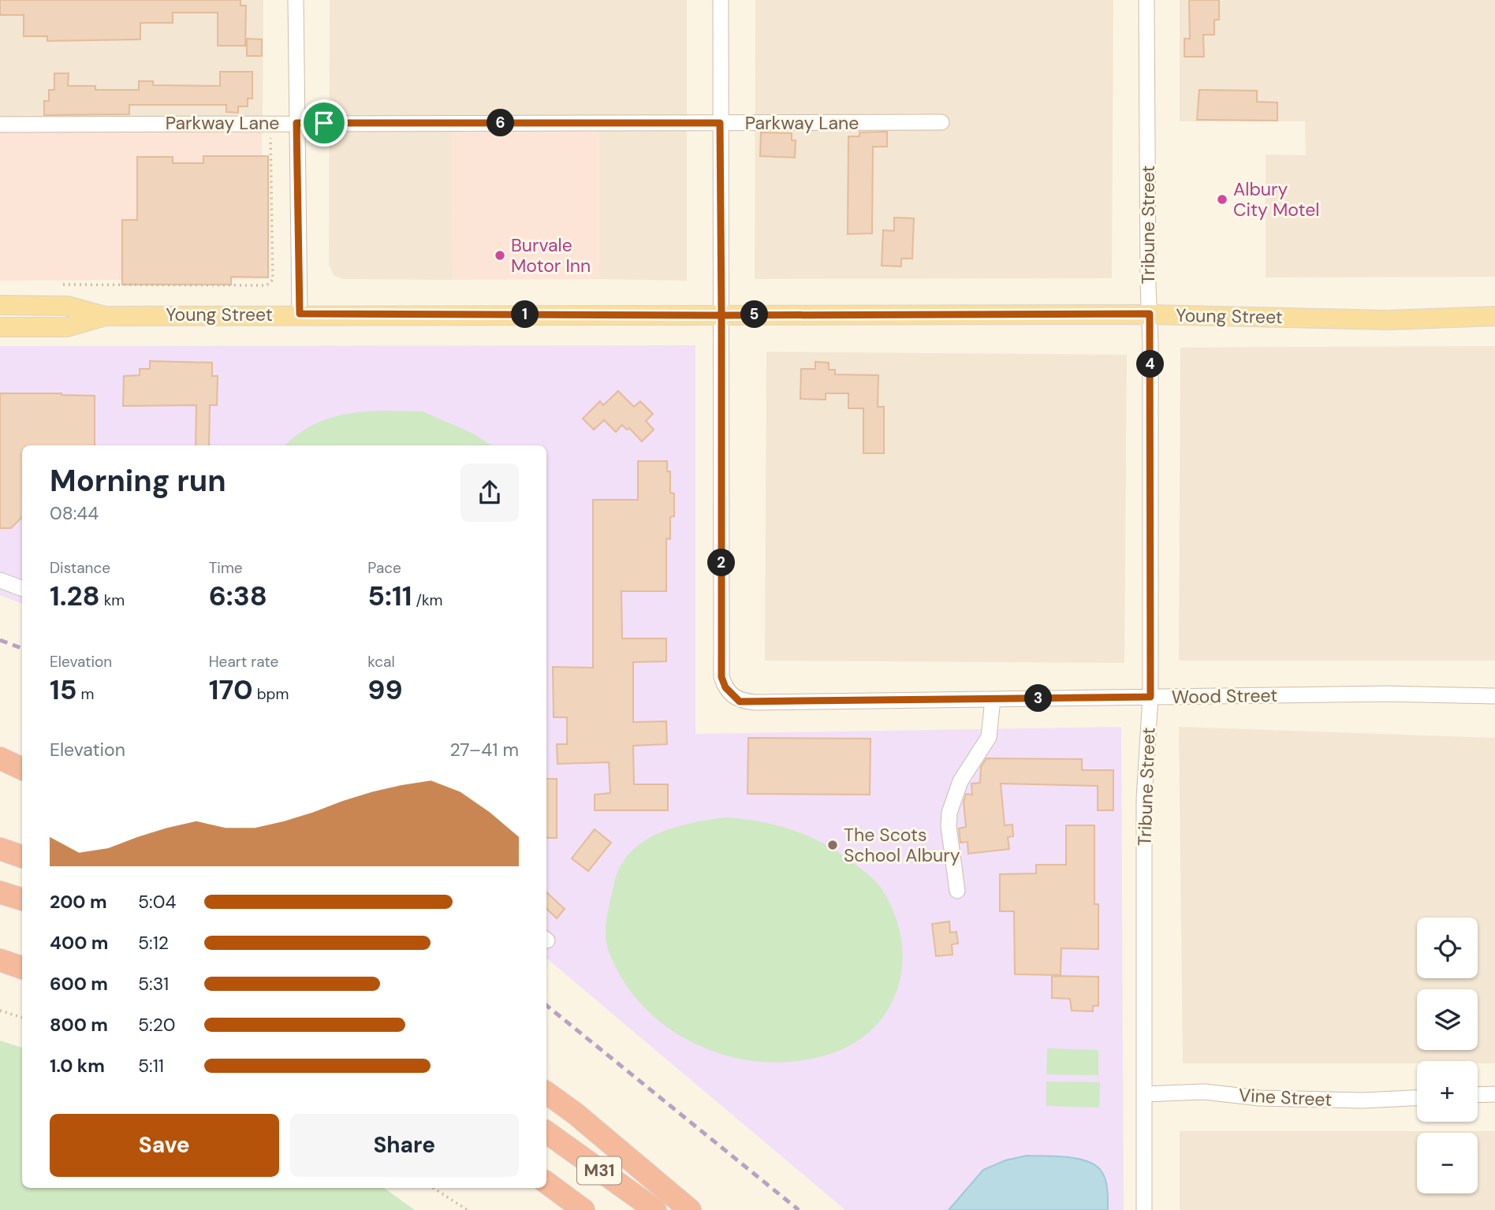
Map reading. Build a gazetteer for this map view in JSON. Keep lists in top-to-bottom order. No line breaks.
{"streets":{"highway":["M31"],"main road":["Young Street"],"street":["Parkway Lane","Tribune Street","Wood Street","Vine Street"]},"crossings":[["Tribune Street","Young Street"],["Tribune Street","Wood Street"],["Tribune Street","Vine Street"],["Young Street","Wood Street"]],"places":["Albury City Motel","Burvale Motor Inn","The Scots School Albury"],"page":{"pins":["6","1","5","4","2","3"],"heading":["Morning run","08:44"],"stats":[["Distance","1.28 km"],["Time","6:38"],["Pace","5:11 /km"],["Elevation","15 m"],["Heart rate","170 bpm"],["kcal","99"]],"chart":["Elevation","27–41 m"],"list":[{"name":"200 m","note":"5:04"},{"name":"400 m","note":"5:12"},{"name":"600 m","note":"5:31"},{"name":"800 m","note":"5:20"},{"name":"1.0 km","note":"5:11"}],"map_buttons":["+","−"],"buttons":["Save","Share"]}}
